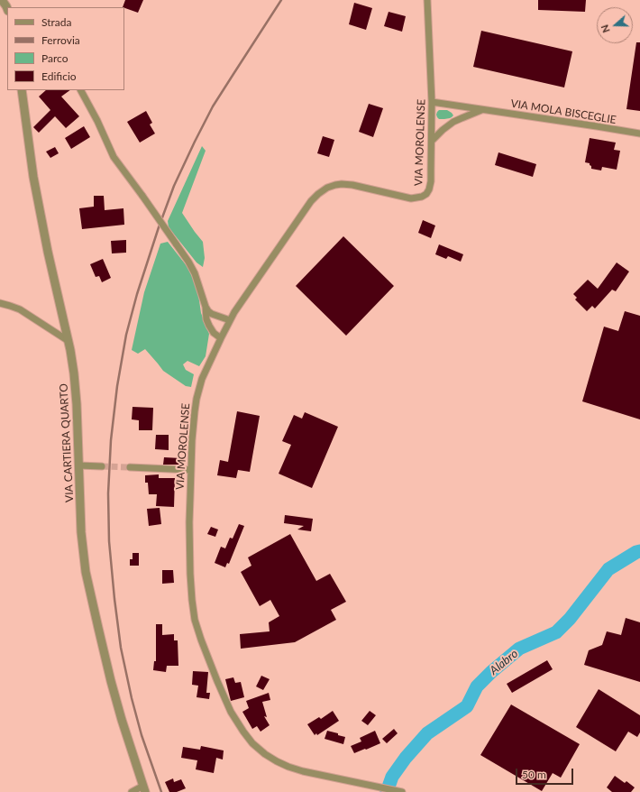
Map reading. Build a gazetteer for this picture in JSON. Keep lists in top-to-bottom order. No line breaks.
{"streets":{"street":["VIA MOLA BISCEGLIE","VIA MOROLENSE","VIA CARTIERA QUARTO"]},"crossings":[["VIA MOLA BISCEGLIE","VIA MOROLENSE"]],"water":["Alabro"],"legend":["Strada","Ferrovia","Parco","Edificio"],"scale_bar":"50 m","north":"left"}
